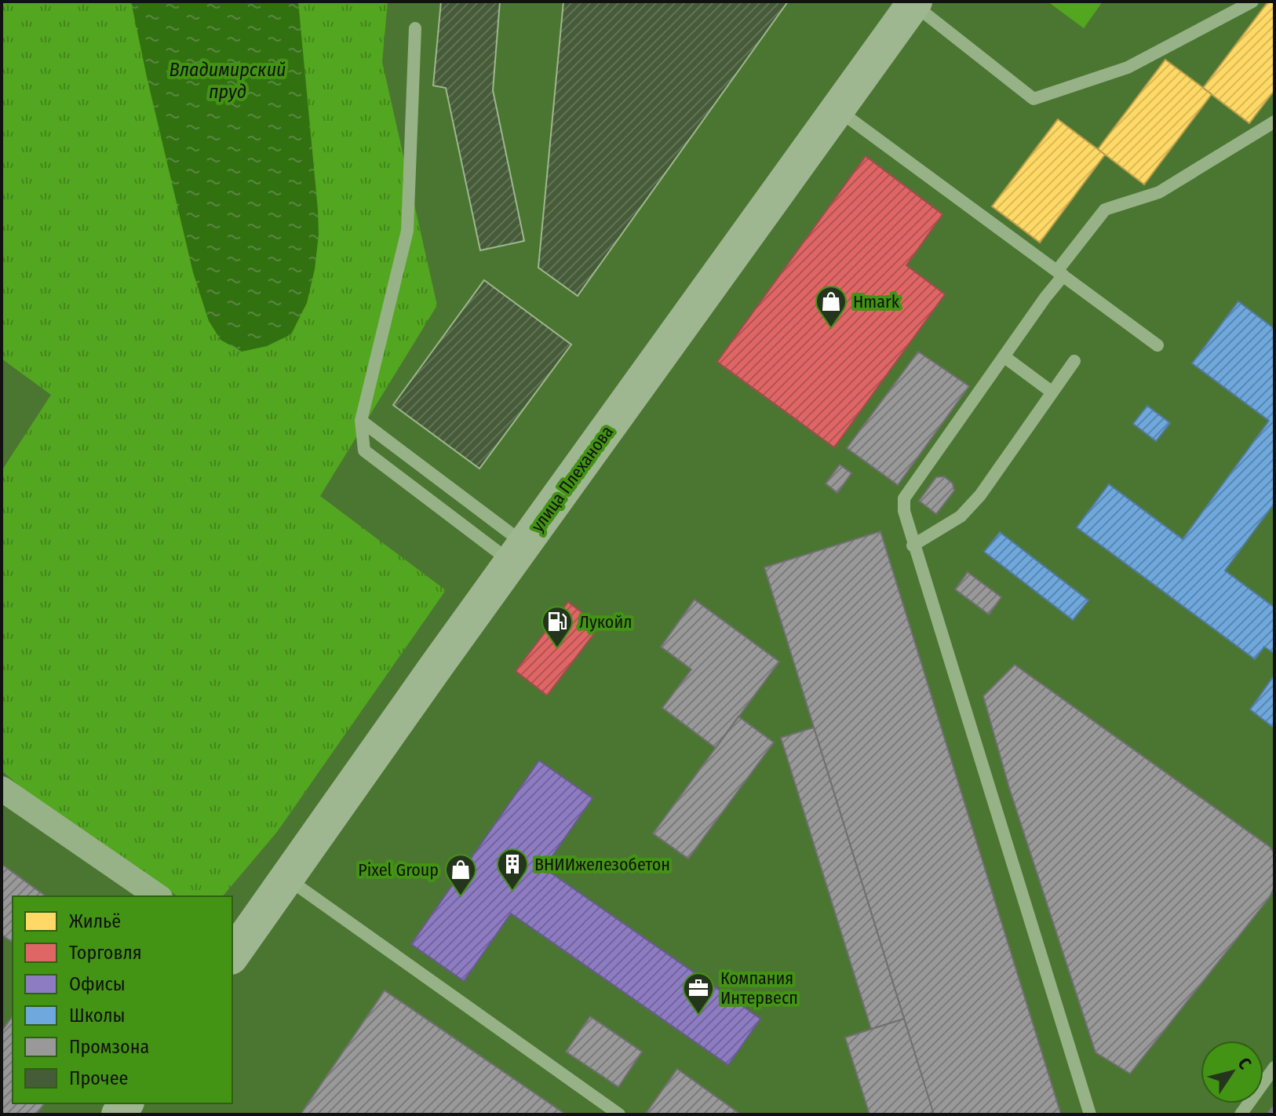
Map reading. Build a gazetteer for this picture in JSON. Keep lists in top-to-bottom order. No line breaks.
{"streets":{"main road":["улица Плеханова"]},"water":["Владимирский пруд"],"places":{"shop":["Hmark","Pixel Group"],"fuel station":["Лукойл"],"building":["ВНИИжелезобетон"],"office":["Компания Интервесп"]},"legend":["Жильё","Торговля","Офисы","Школы","Промзона","Прочее"],"north":"top right"}
